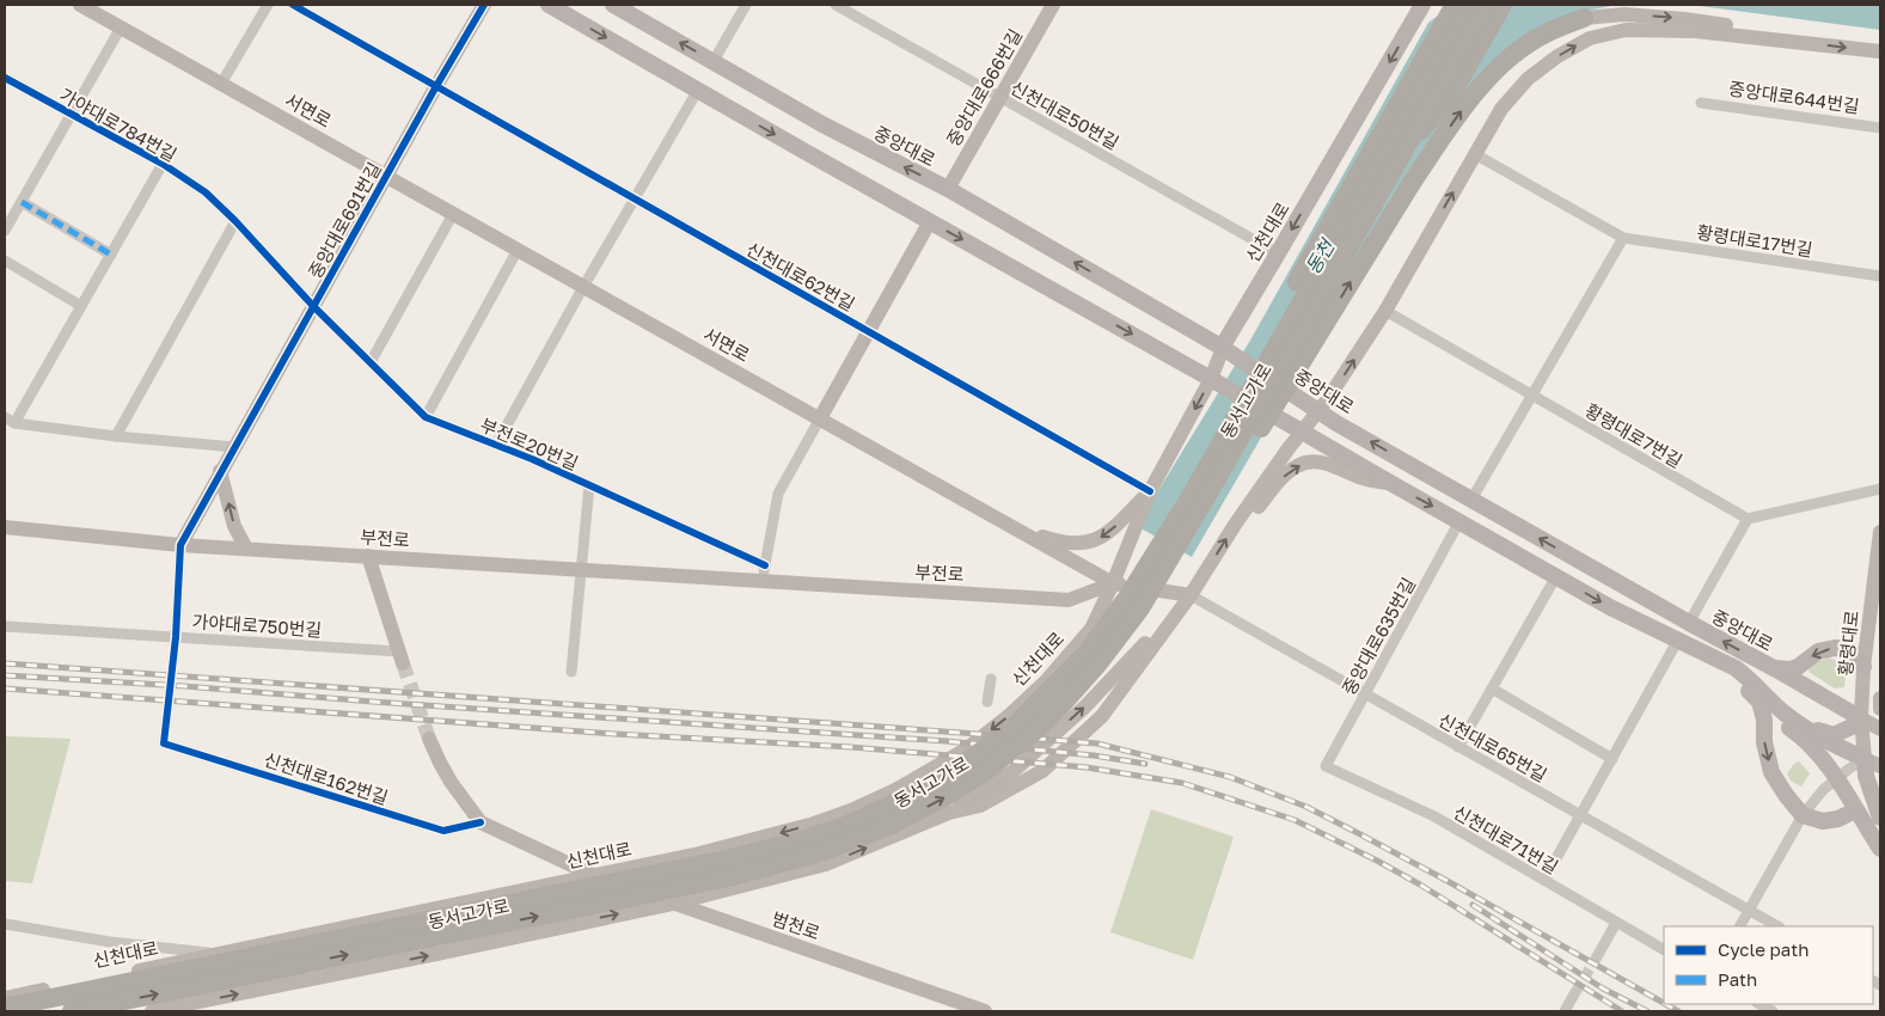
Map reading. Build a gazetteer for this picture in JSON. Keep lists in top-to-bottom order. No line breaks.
{"streets":{"highway":["동서고가로"],"main road":["중앙대로666번길","서면로","중앙대로","중앙대로691번길","신천대로","부전로","황령대로","범천로"],"street":["중앙대로644번길","신천대로50번길","가야대로784번길","황령대로17번길","신천대로62번길","황령대로7번길","부전로20번길","가야대로750번길","중앙대로635번길","신천대로65번길","신천대로162번길","신천대로71번길"]},"crossings":[["중앙대로666번길","신천대로50번길"],["중앙대로666번길","중앙대로"],["서면로","중앙대로691번길"],["서면로","신천대로"],["서면로","신천대로62번길"],["서면로","부전로20번길"],["서면로","부전로"],["신천대로50번길","신천대로"],["가야대로784번길","중앙대로691번길"],["가야대로784번길","부전로20번길"],["중앙대로","신천대로"],["중앙대로","중앙대로635번길"],["중앙대로","황령대로"],["중앙대로691번길","신천대로62번길"],["중앙대로691번길","부전로20번길"],["중앙대로691번길","부전로"],["신천대로","신천대로62번길"],["신천대로","부전로"],["신천대로","범천로"],["중앙대로635번길","신천대로65번길"],["중앙대로635번길","신천대로71번길"],["신천대로162번길","범천로"]],"water":["동천"],"legend":["Cycle path","Path"]}
